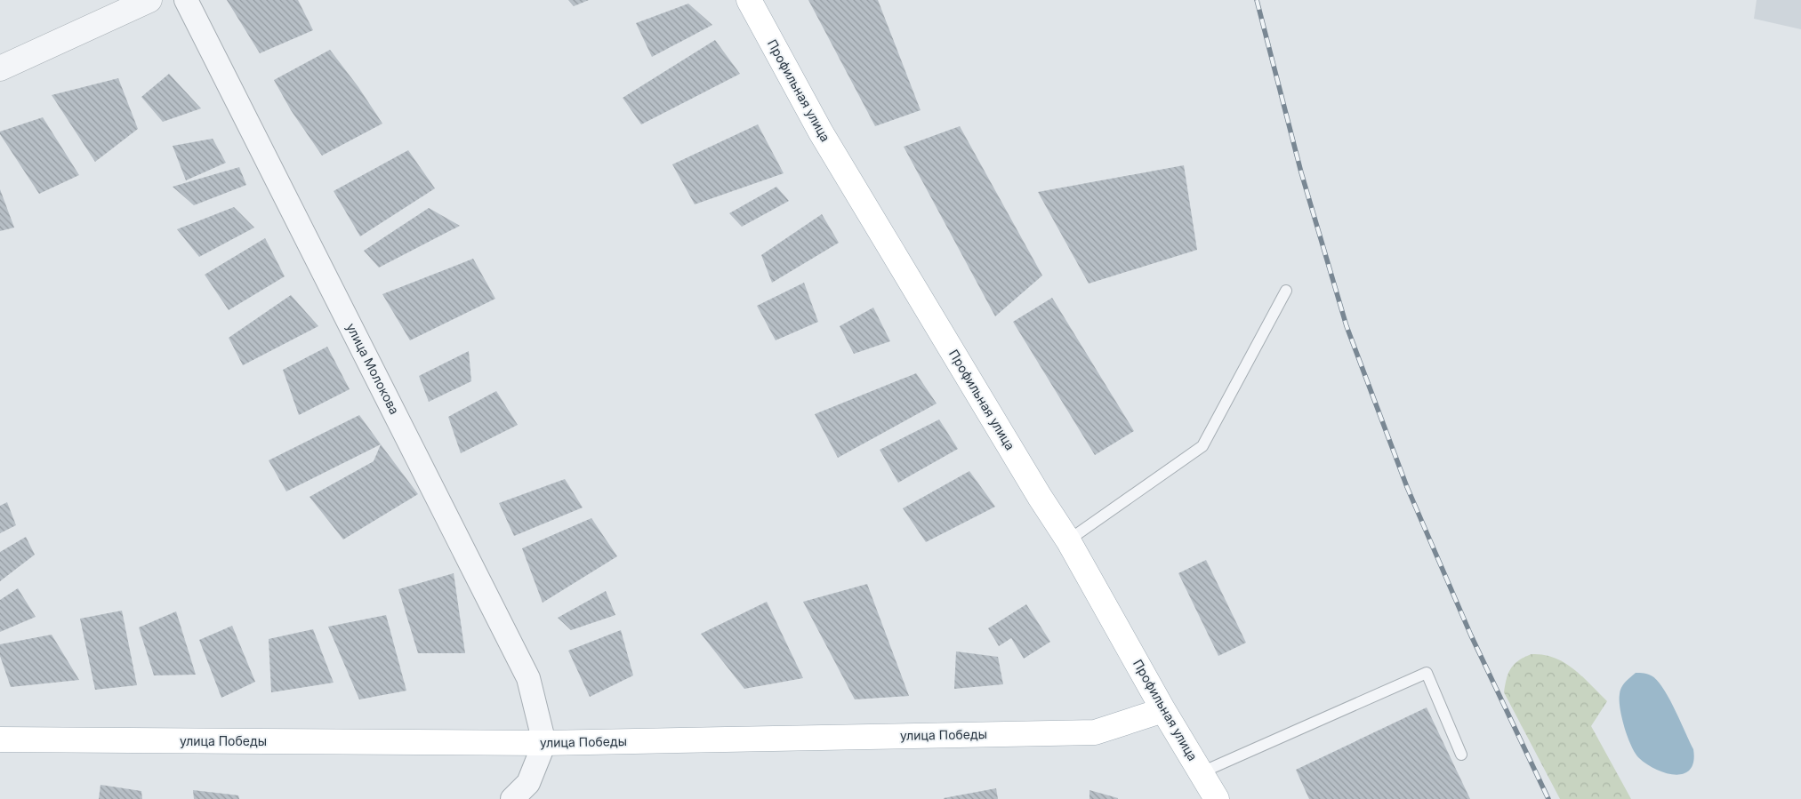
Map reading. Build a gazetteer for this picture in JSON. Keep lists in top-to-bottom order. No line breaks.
{"streets":{"main road":["Профильная улица","улица Победы"],"street":["улица Молокова"]},"crossings":[["Профильная улица","улица Победы"],["улица Молокова","улица Победы"]]}
